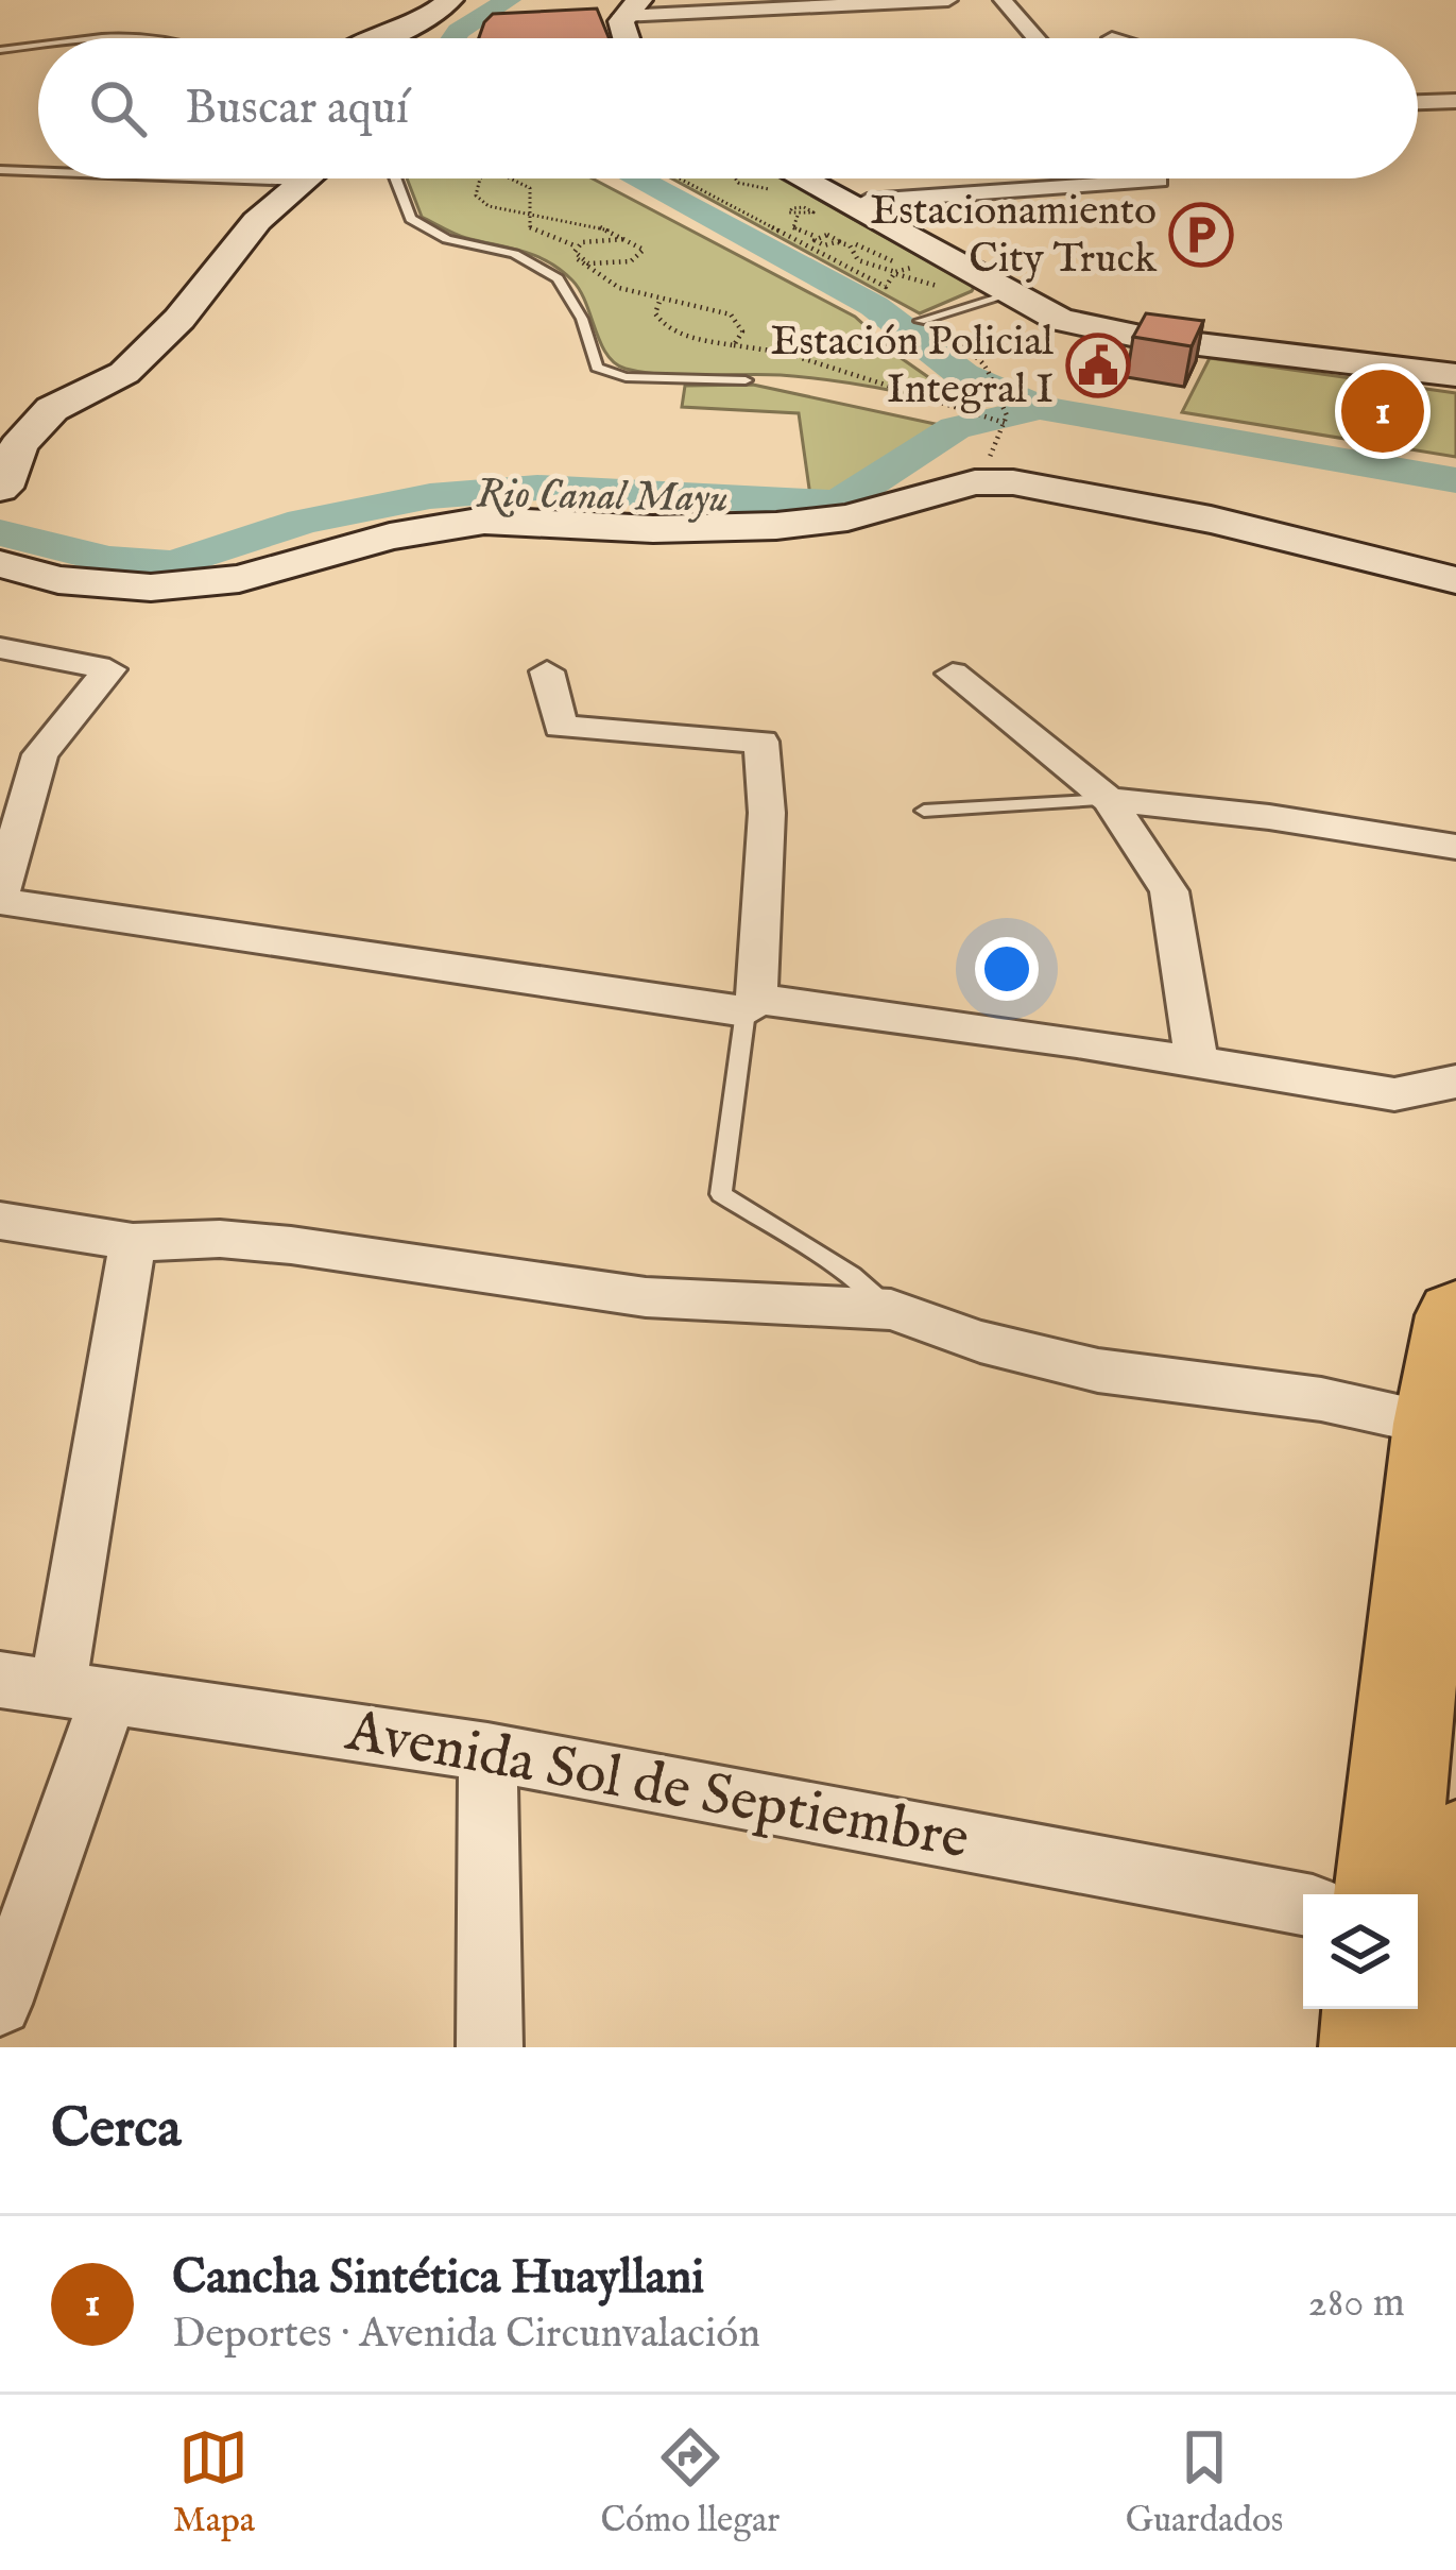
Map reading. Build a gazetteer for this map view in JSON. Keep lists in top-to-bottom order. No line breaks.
{"streets":{"street":["Avenida Sol de Septiembre"]},"water":["Rio Canal Mayu"],"places":{"parking":["Estacionamiento City Truck"],"public building":["Estación Policial Integral I"]},"page":{"search":"Buscar aquí","pins":"1","heading":"Cerca","list":[{"mark":"1","name":"Cancha Sintética Huayllani","note":"Deportes · Avenida Circunvalación","value":"280 m"}],"nav":["Mapa","Cómo llegar","Guardados"]}}
